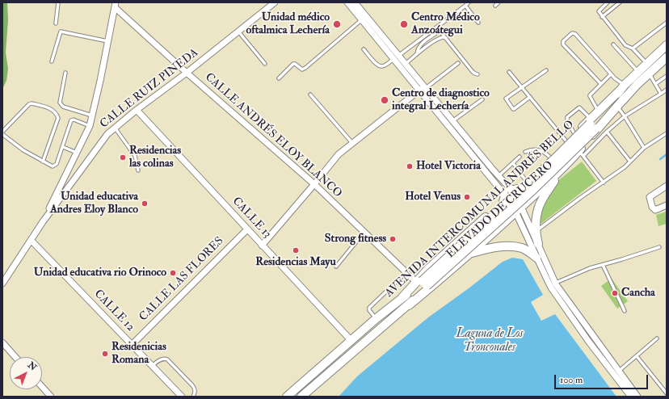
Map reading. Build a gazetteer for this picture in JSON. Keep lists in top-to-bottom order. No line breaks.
{"streets":{"main road":["AVENIDA INTERCOMUNAL ANDRÉS BELLO","ELEVADO DE CRUCERO"],"street":["CALLE RUIZ PINEDA","CALLE ANDRÉS ELOY BLANCO","CALLE 13","CALLE LAS FLORES","CALLE 12"]},"crossings":[["CALLE RUIZ PINEDA","CALLE ANDRÉS ELOY BLANCO"],["CALLE RUIZ PINEDA","CALLE 13"],["CALLE ANDRÉS ELOY BLANCO","AVENIDA INTERCOMUNAL ANDRÉS BELLO"],["CALLE ANDRÉS ELOY BLANCO","ELEVADO DE CRUCERO"],["AVENIDA INTERCOMUNAL ANDRÉS BELLO","ELEVADO DE CRUCERO"],["AVENIDA INTERCOMUNAL ANDRÉS BELLO","CALLE 13"],["CALLE 13","CALLE LAS FLORES"],["CALLE LAS FLORES","CALLE 12"]],"water":["Laguna de Los Tronconales"],"places":["Unidad médico oftalmica Lechería","Centro Médico Anzoátegui","Centro de diagnostico integral Lechería","Residencias las colinas","Hotel Victoria","Hotel Venus","Unidad educativa Andres Eloy Blanco","Strong fitness","Residencias Mayu","Unidad educativa rio Orinoco","Cancha","Residenicias Romana"],"scale_bar":"100 m","north":"top right"}
